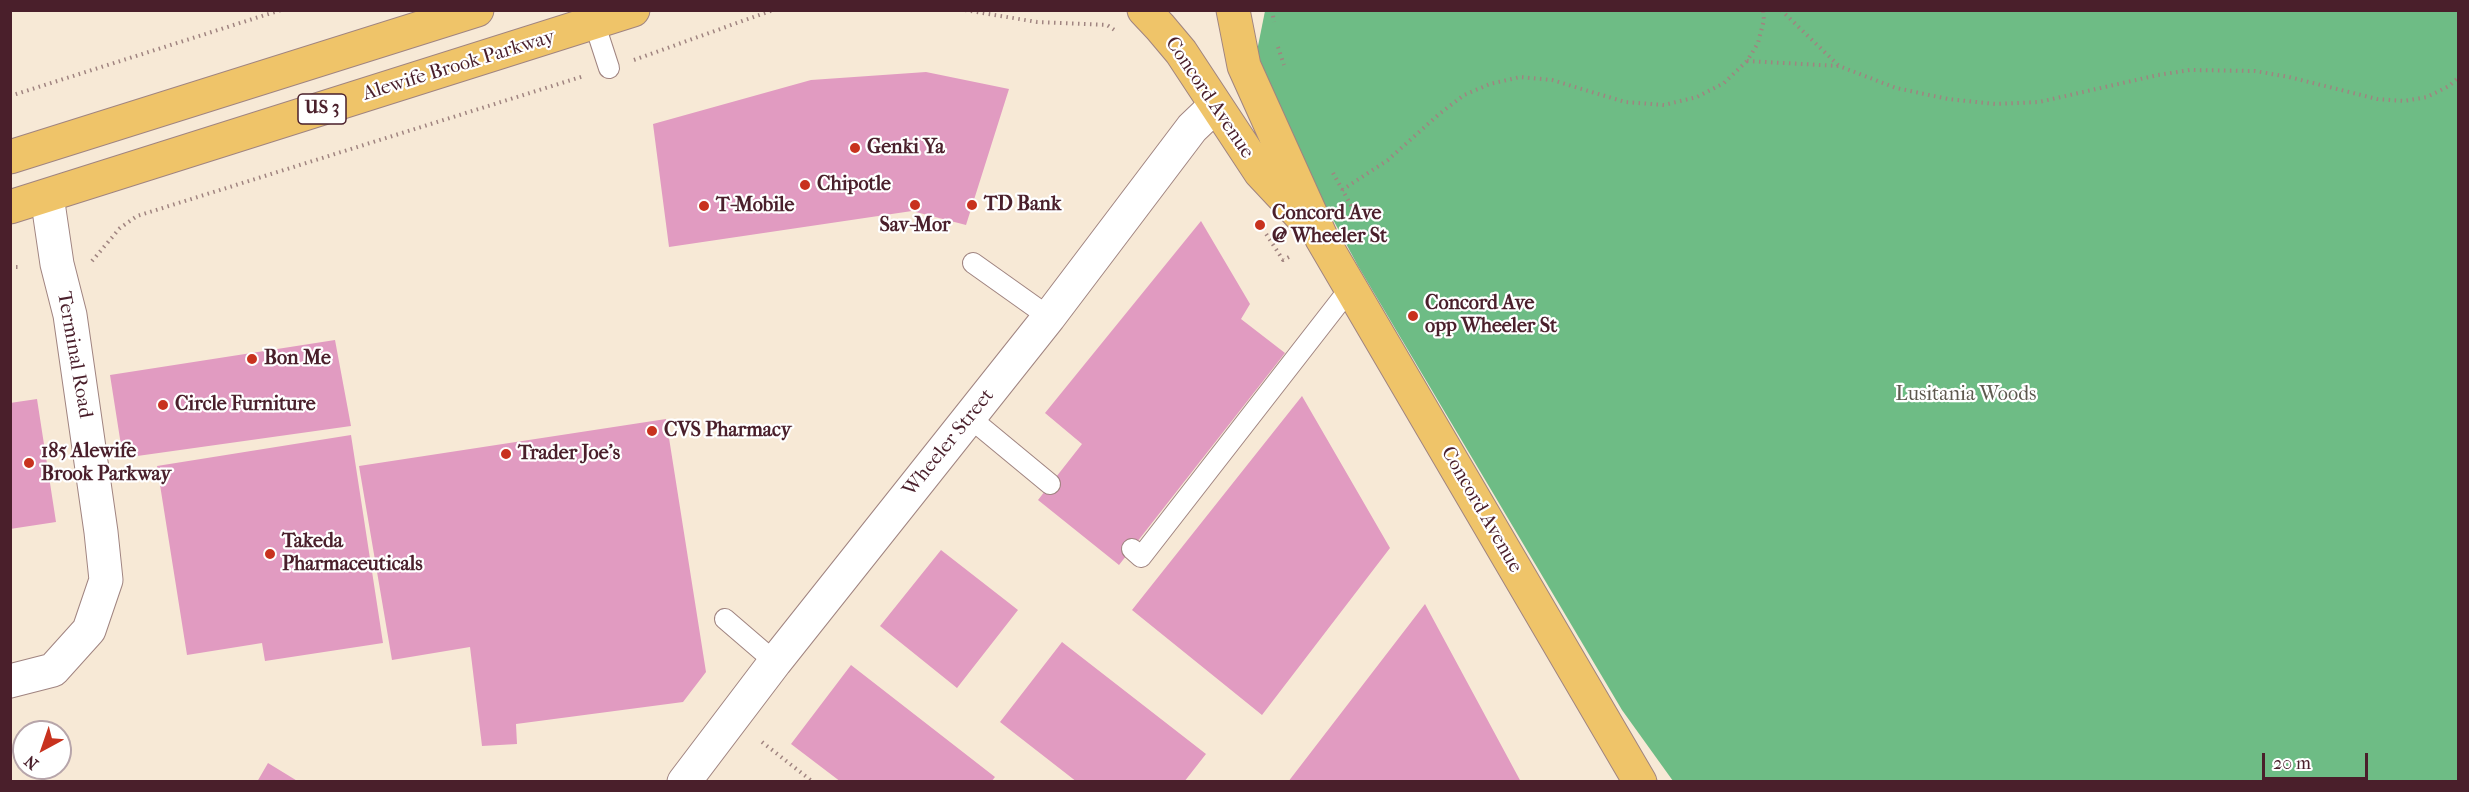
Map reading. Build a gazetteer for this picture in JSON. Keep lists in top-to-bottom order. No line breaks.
{"streets":{"main road":["Alewife Brook Parkway","Concord Avenue","US 3"],"street":["Terminal Road","Wheeler Street"]},"crossings":[["Alewife Brook Parkway","Terminal Road"],["Concord Avenue","Wheeler Street"]],"parks":["Lusitania Woods"],"places":["Genki Ya","Chipotle","Sav-Mor","TD Bank","T-Mobile","Concord Ave @ Wheeler St","Concord Ave opp Wheeler St","Bon Me","Circle Furniture","CVS Pharmacy","Trader Joe's","185 Alewife Brook Parkway","Takeda Pharmaceuticals"],"scale_bar":"20 m","north":"bottom left"}
